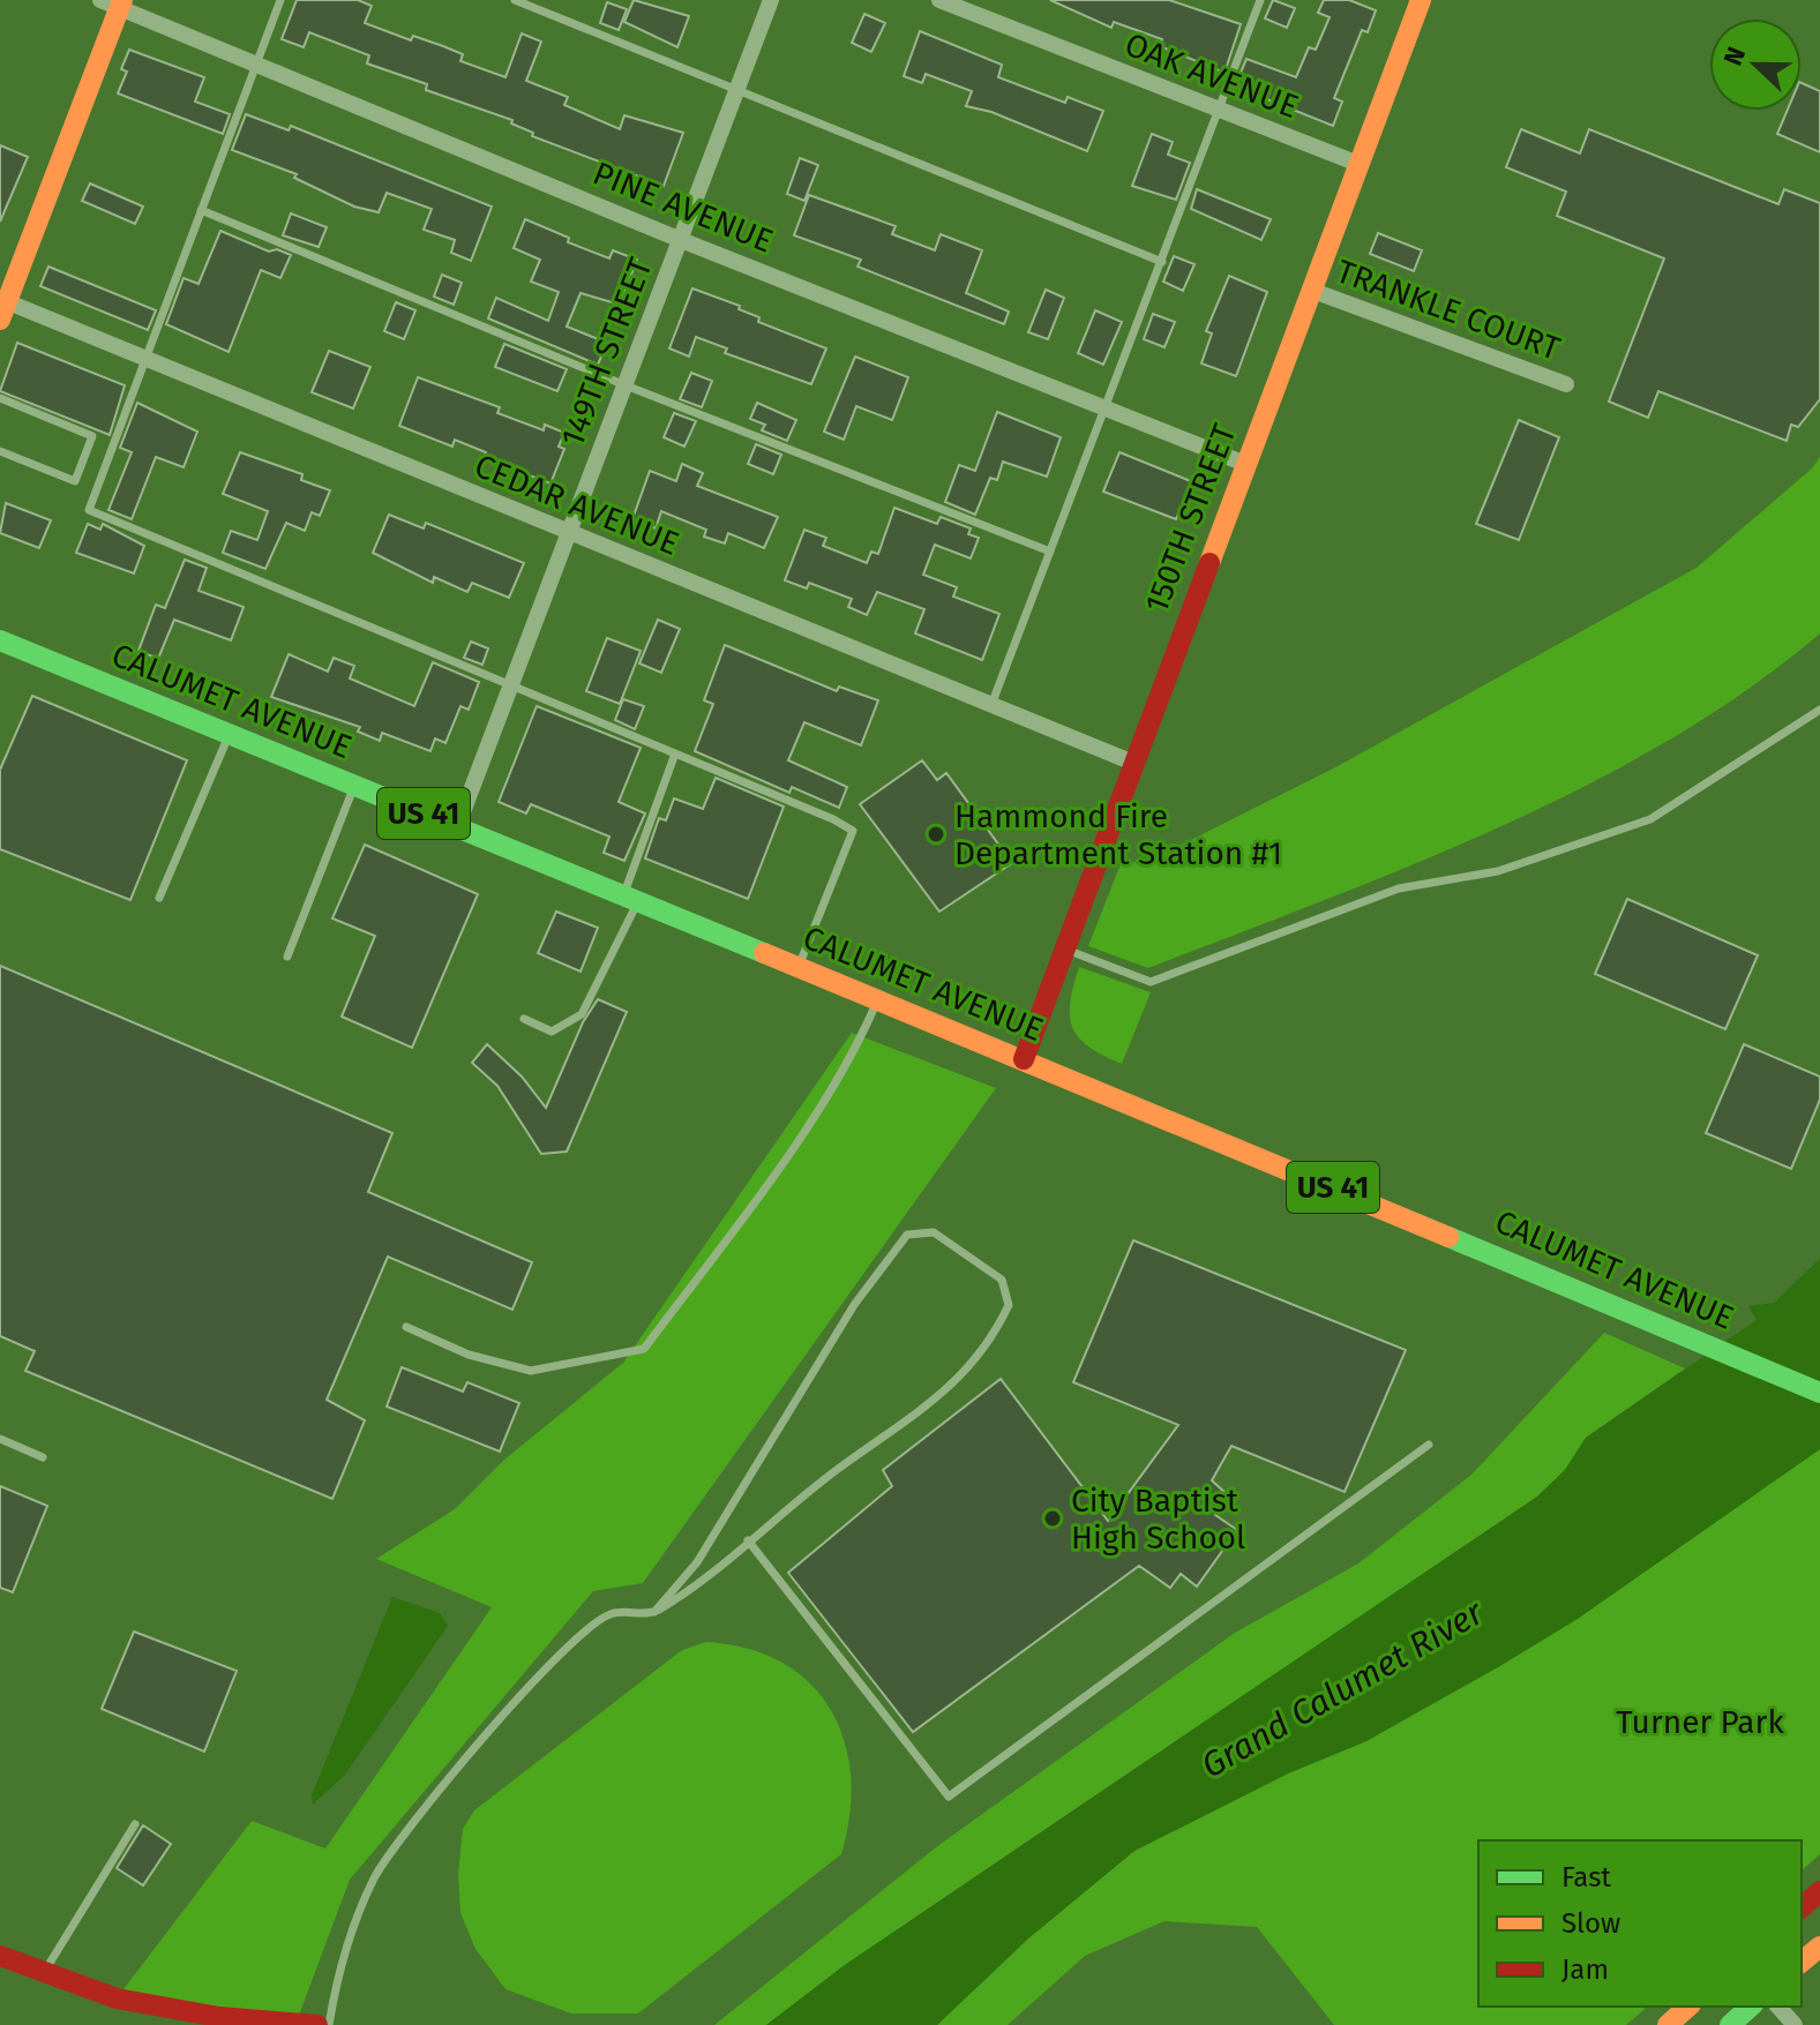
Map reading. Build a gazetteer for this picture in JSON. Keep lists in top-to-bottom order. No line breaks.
{"streets":{"main road":["150TH STREET","CALUMET AVENUE","US 41"],"street":["OAK AVENUE","PINE AVENUE","TRANKLE COURT","149TH STREET","CEDAR AVENUE"]},"crossings":[["OAK AVENUE","150TH STREET"],["PINE AVENUE","149TH STREET"],["PINE AVENUE","150TH STREET"],["TRANKLE COURT","150TH STREET"],["149TH STREET","CEDAR AVENUE"],["149TH STREET","CALUMET AVENUE"],["CEDAR AVENUE","150TH STREET"],["150TH STREET","CALUMET AVENUE"]],"water":["Grand Calumet River"],"parks":["Turner Park"],"places":["Hammond Fire Department Station #1","City Baptist High School"],"legend":["Fast","Slow","Jam"],"north":"left"}
